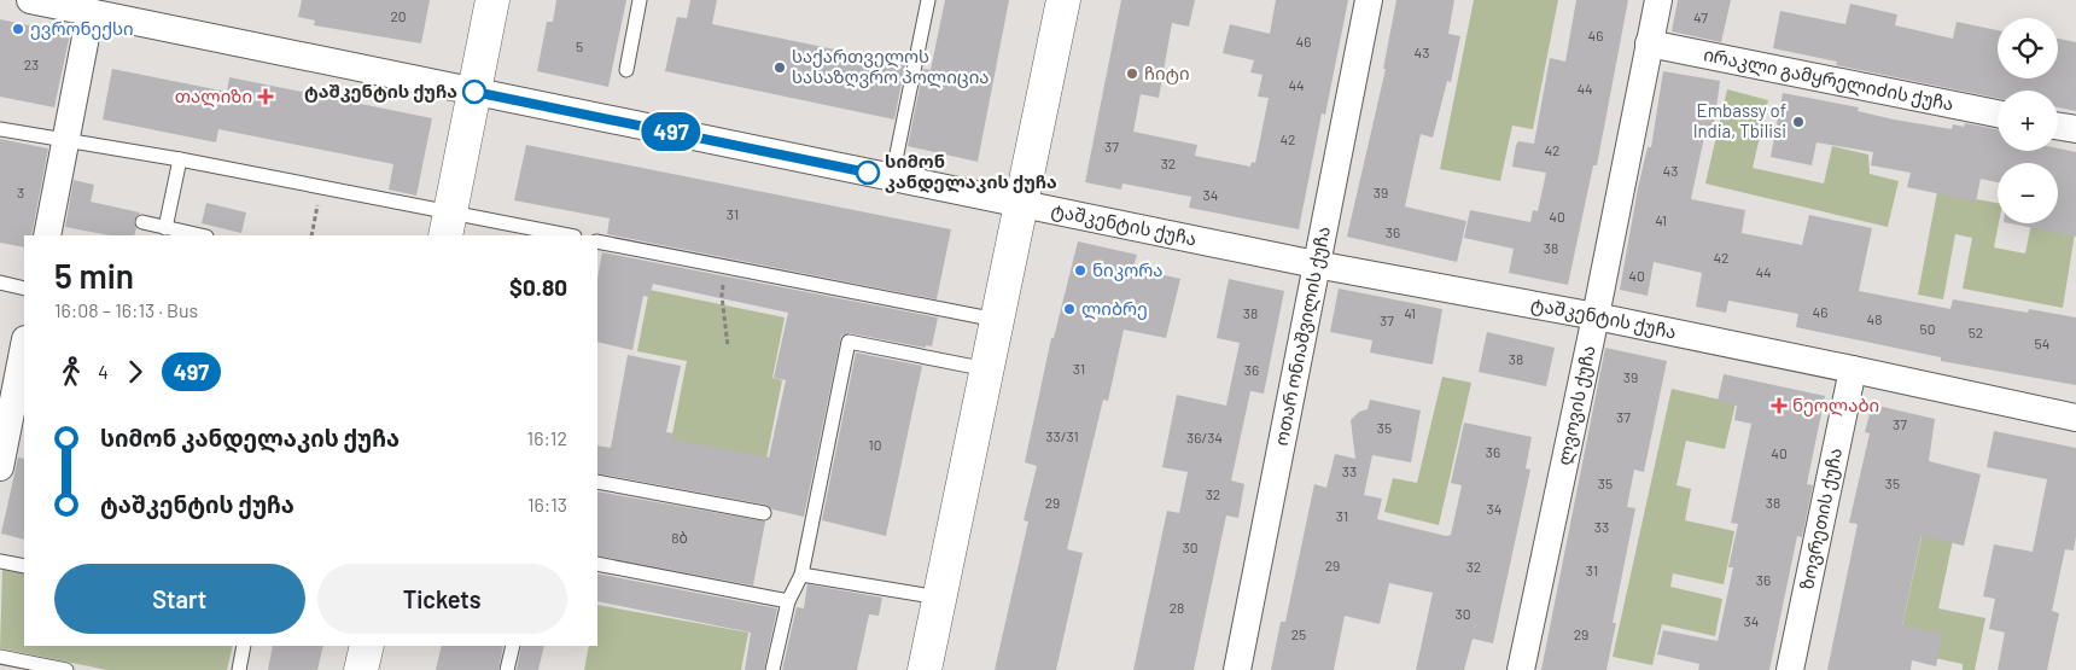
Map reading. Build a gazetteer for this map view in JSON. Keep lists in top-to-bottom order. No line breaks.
{"streets":{"street":["ირაკლი გამყრელიძის ქუჩა","ტაშკენტის ქუჩა","ოთარ ონიაშვილის ქუჩა","ლვოვის ქუჩა","ზოვრეთის ქუჩა"]},"crossings":[["ირაკლი გამყრელიძის ქუჩა","ლვოვის ქუჩა"],["ტაშკენტის ქუჩა","ოთარ ონიაშვილის ქუჩა"],["ტაშკენტის ქუჩა","ლვოვის ქუჩა"],["ტაშკენტის ქუჩა","ზოვრეთის ქუჩა"]],"places":{"other":["ევრონექსი","საქართველოს სასაზღვრო პოლიცია","ჩიტი","ტაშკენტის ქუჩა","Embassy of India, Tbilisi","სიმონ კანდელაკის ქუჩა","ნიკორა","ლიბრე"],"health":["თალიზი","ნეოლაბი"]},"lines":["bus line 497"],"house_numbers":["20","47","46","46","5","43","23","44","44","42","37","42","32","43","3","39","34","31","40","41","36","38","42","44","40","46","38","41","48","37","50","52","54","38","31","36","39","37","37","35","33/31","36/34","10","36","40","33","35","35","32","29","38","34","31","33","8ბ","30","29","32","31","36","28","30","34","25","29"],"page":{"on_map":"497","map_buttons":["+","−"],"heading":["5 min","16:08 – 16:13 · Bus","$0.80"],"legs":["4","497"],"list":[{"name":"სიმონ კანდელაკის ქუჩა","value":"16:12"},{"name":"ტაშკენტის ქუჩა","value":"16:13"}],"buttons":["Start","Tickets"]}}
